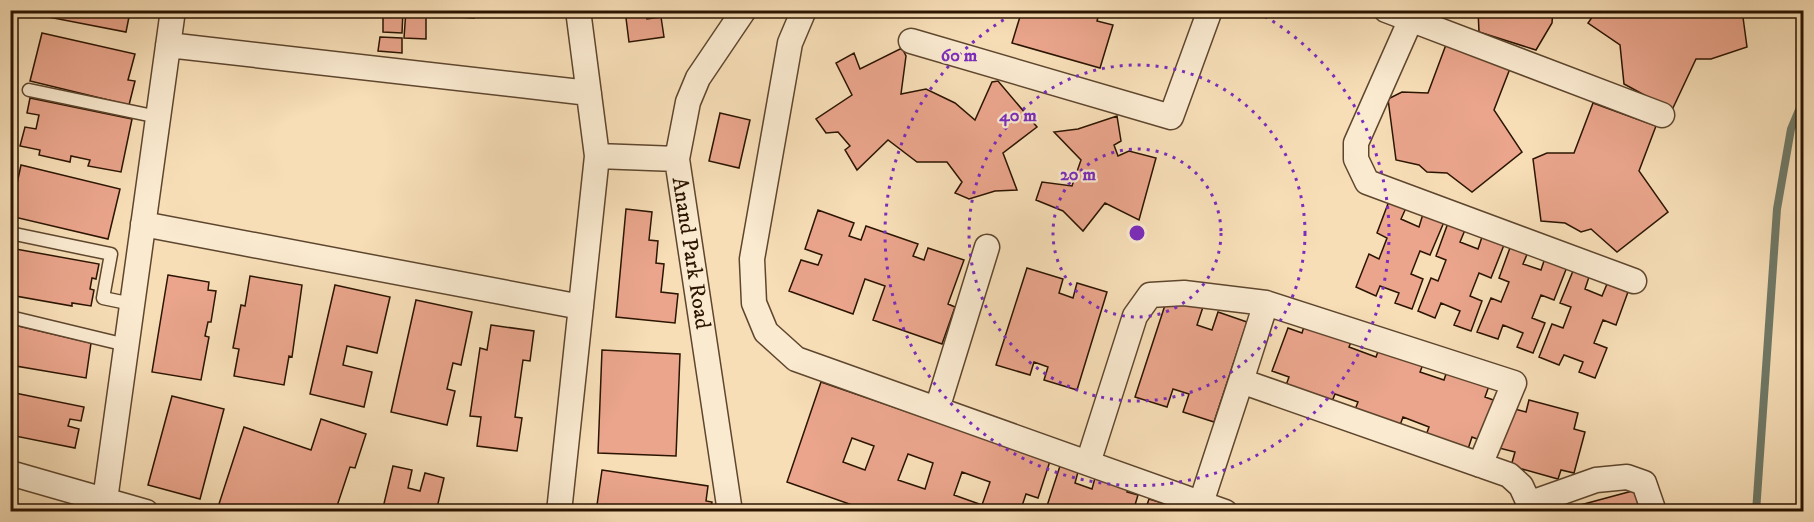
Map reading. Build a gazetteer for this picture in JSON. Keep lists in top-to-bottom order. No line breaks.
{"streets":{"street":["Anand Park Road"]},"rings":["60 m","40 m","20 m"]}
